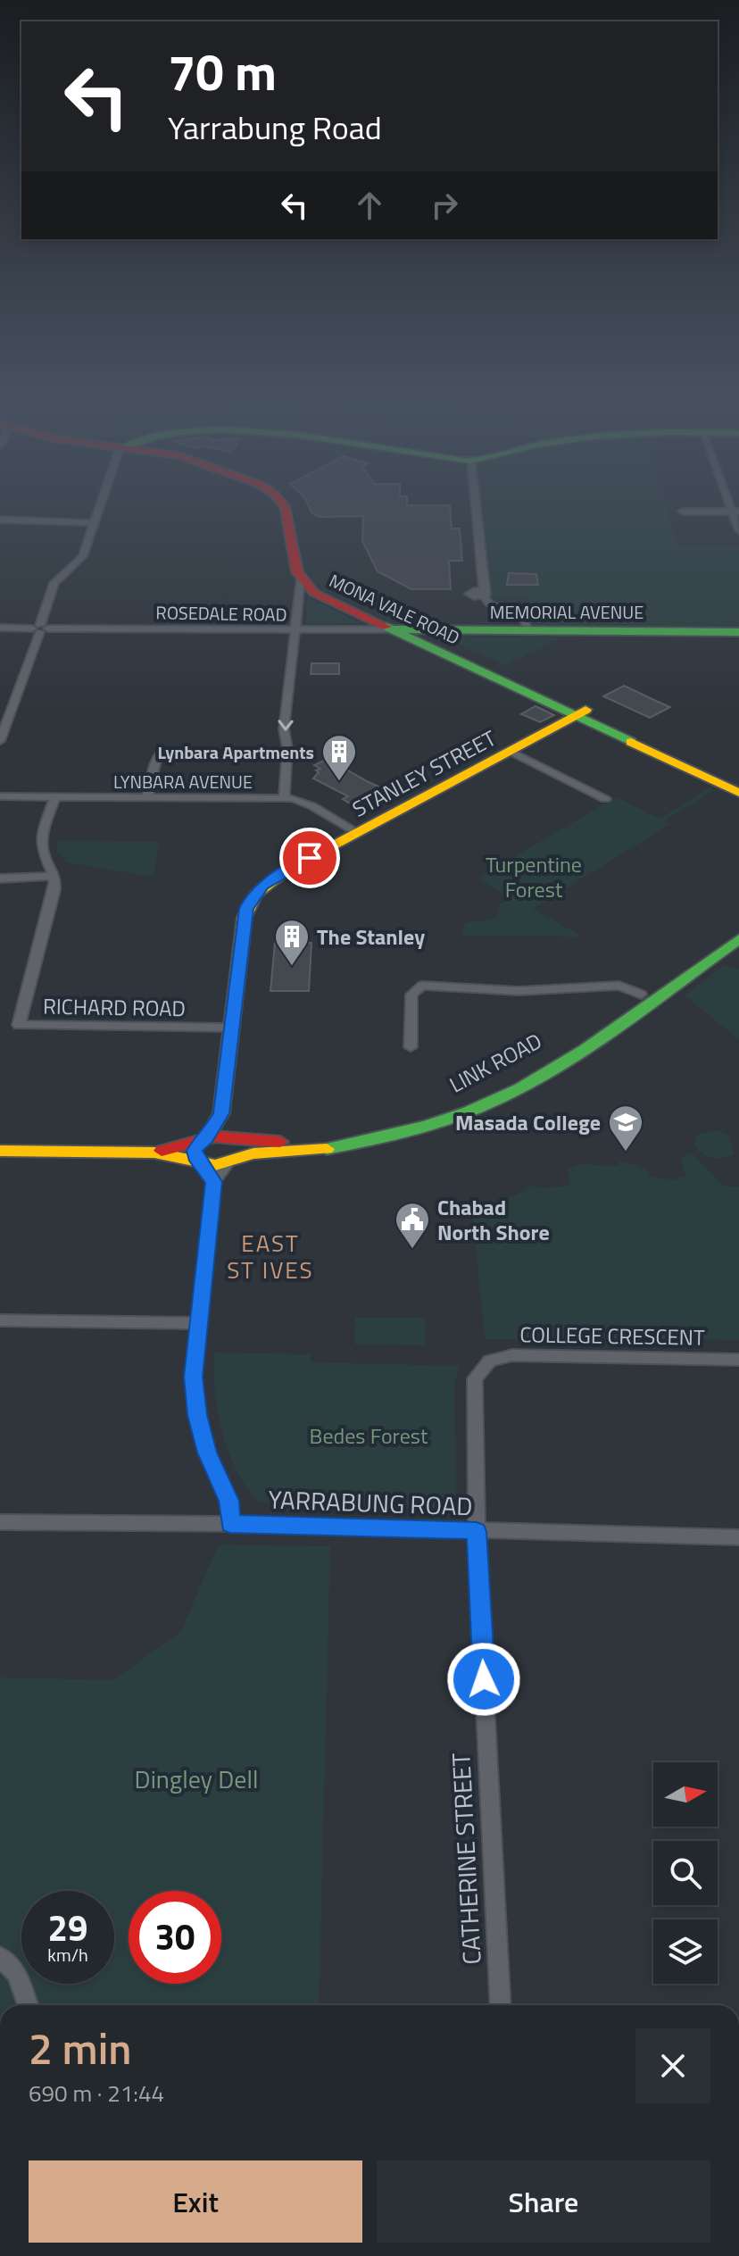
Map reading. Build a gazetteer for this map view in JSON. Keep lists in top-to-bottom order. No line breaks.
{"streets":{"main road":["MONA VALE ROAD","MEMORIAL AVENUE","STANLEY STREET","LINK ROAD"],"street":["ROSEDALE ROAD","LYNBARA AVENUE","RICHARD ROAD","COLLEGE CRESCENT","YARRABUNG ROAD","CATHERINE STREET"]},"crossings":[["MONA VALE ROAD","MEMORIAL AVENUE"],["MONA VALE ROAD","ROSEDALE ROAD"],["MONA VALE ROAD","STANLEY STREET"],["MEMORIAL AVENUE","ROSEDALE ROAD"],["STANLEY STREET","LYNBARA AVENUE"],["STANLEY STREET","RICHARD ROAD"],["STANLEY STREET","LINK ROAD"],["COLLEGE CRESCENT","YARRABUNG ROAD"],["COLLEGE CRESCENT","CATHERINE STREET"],["YARRABUNG ROAD","CATHERINE STREET"]],"districts":["EAST ST IVES"],"parks":["Turpentine Forest","Bedes Forest","Dingley Dell"],"places":{"building":["Lynbara Apartments","The Stanley"],"school or university":["Masada College"],"public building":["Chabad North Shore"]},"north":"right","page":{"turn":["70 m","Yarrabung Road"],"speed":"29 km/h","limit":"30","heading":["2 min","690 m · 21:44"],"buttons":["Exit","Share"]}}
